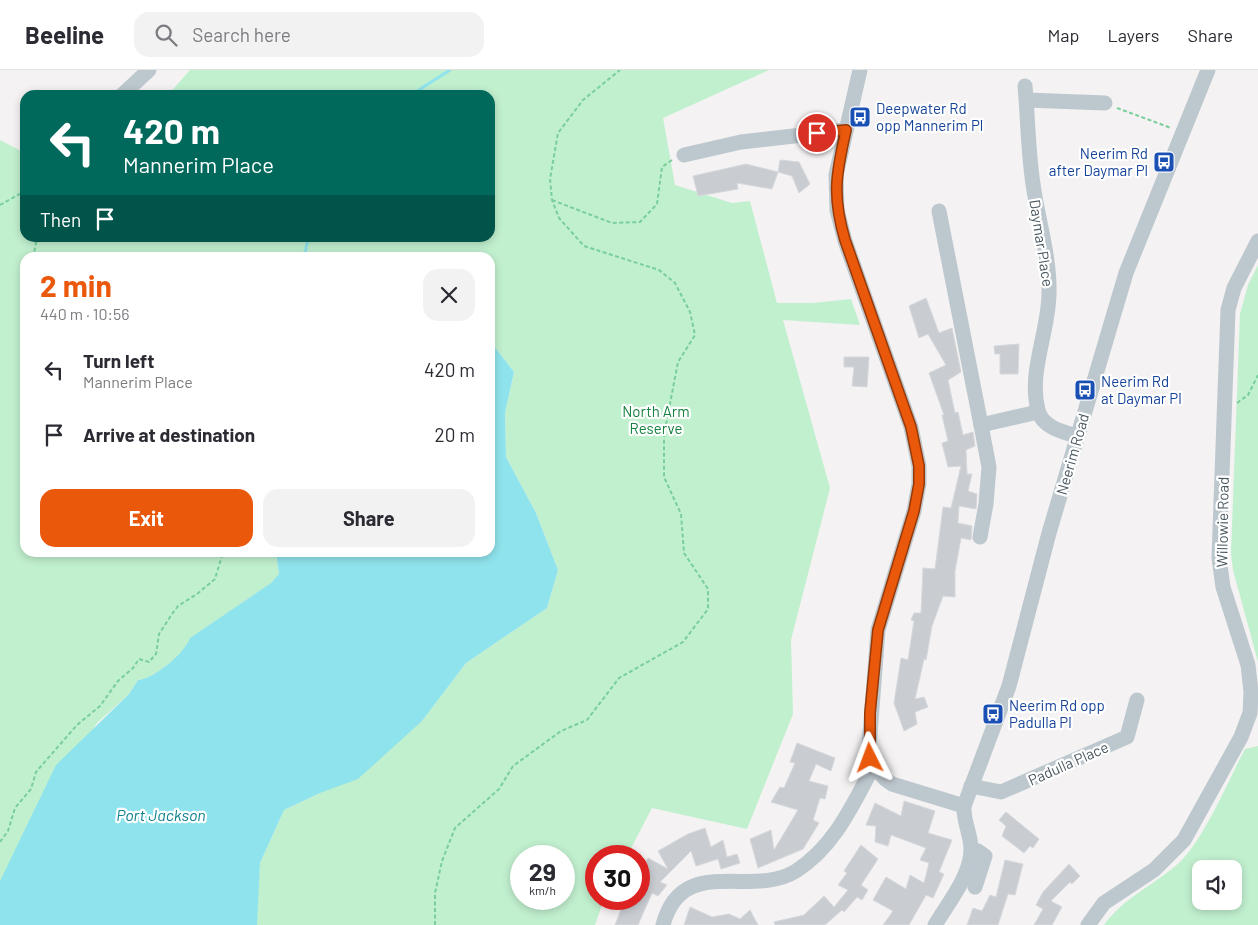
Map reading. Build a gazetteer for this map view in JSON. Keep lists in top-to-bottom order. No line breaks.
{"streets":{"street":["Daymar Place","Neerim Road","Willowie Road","Padulla Place"]},"crossings":[["Neerim Road","Padulla Place"]],"water":["Port Jackson"],"parks":["North Arm Reserve"],"places":{"bus stop":["Deepwater Rd opp Mannerim Pl","Neerim Rd after Daymar Pl","Neerim Rd at Daymar Pl","Neerim Rd opp Padulla Pl"]},"page":{"header":"Beeline","search":"Search here","nav":["Map","Layers","Share"],"turn":["420 m","Mannerim Place"],"then":"Then","heading":["2 min","440 m · 10:56"],"list":[{"name":"Turn left","note":"Mannerim Place","value":"420 m"},{"name":"Arrive at destination","value":"20 m"}],"buttons":["Exit","Share"],"speed":"29 km/h","limit":"30"}}
